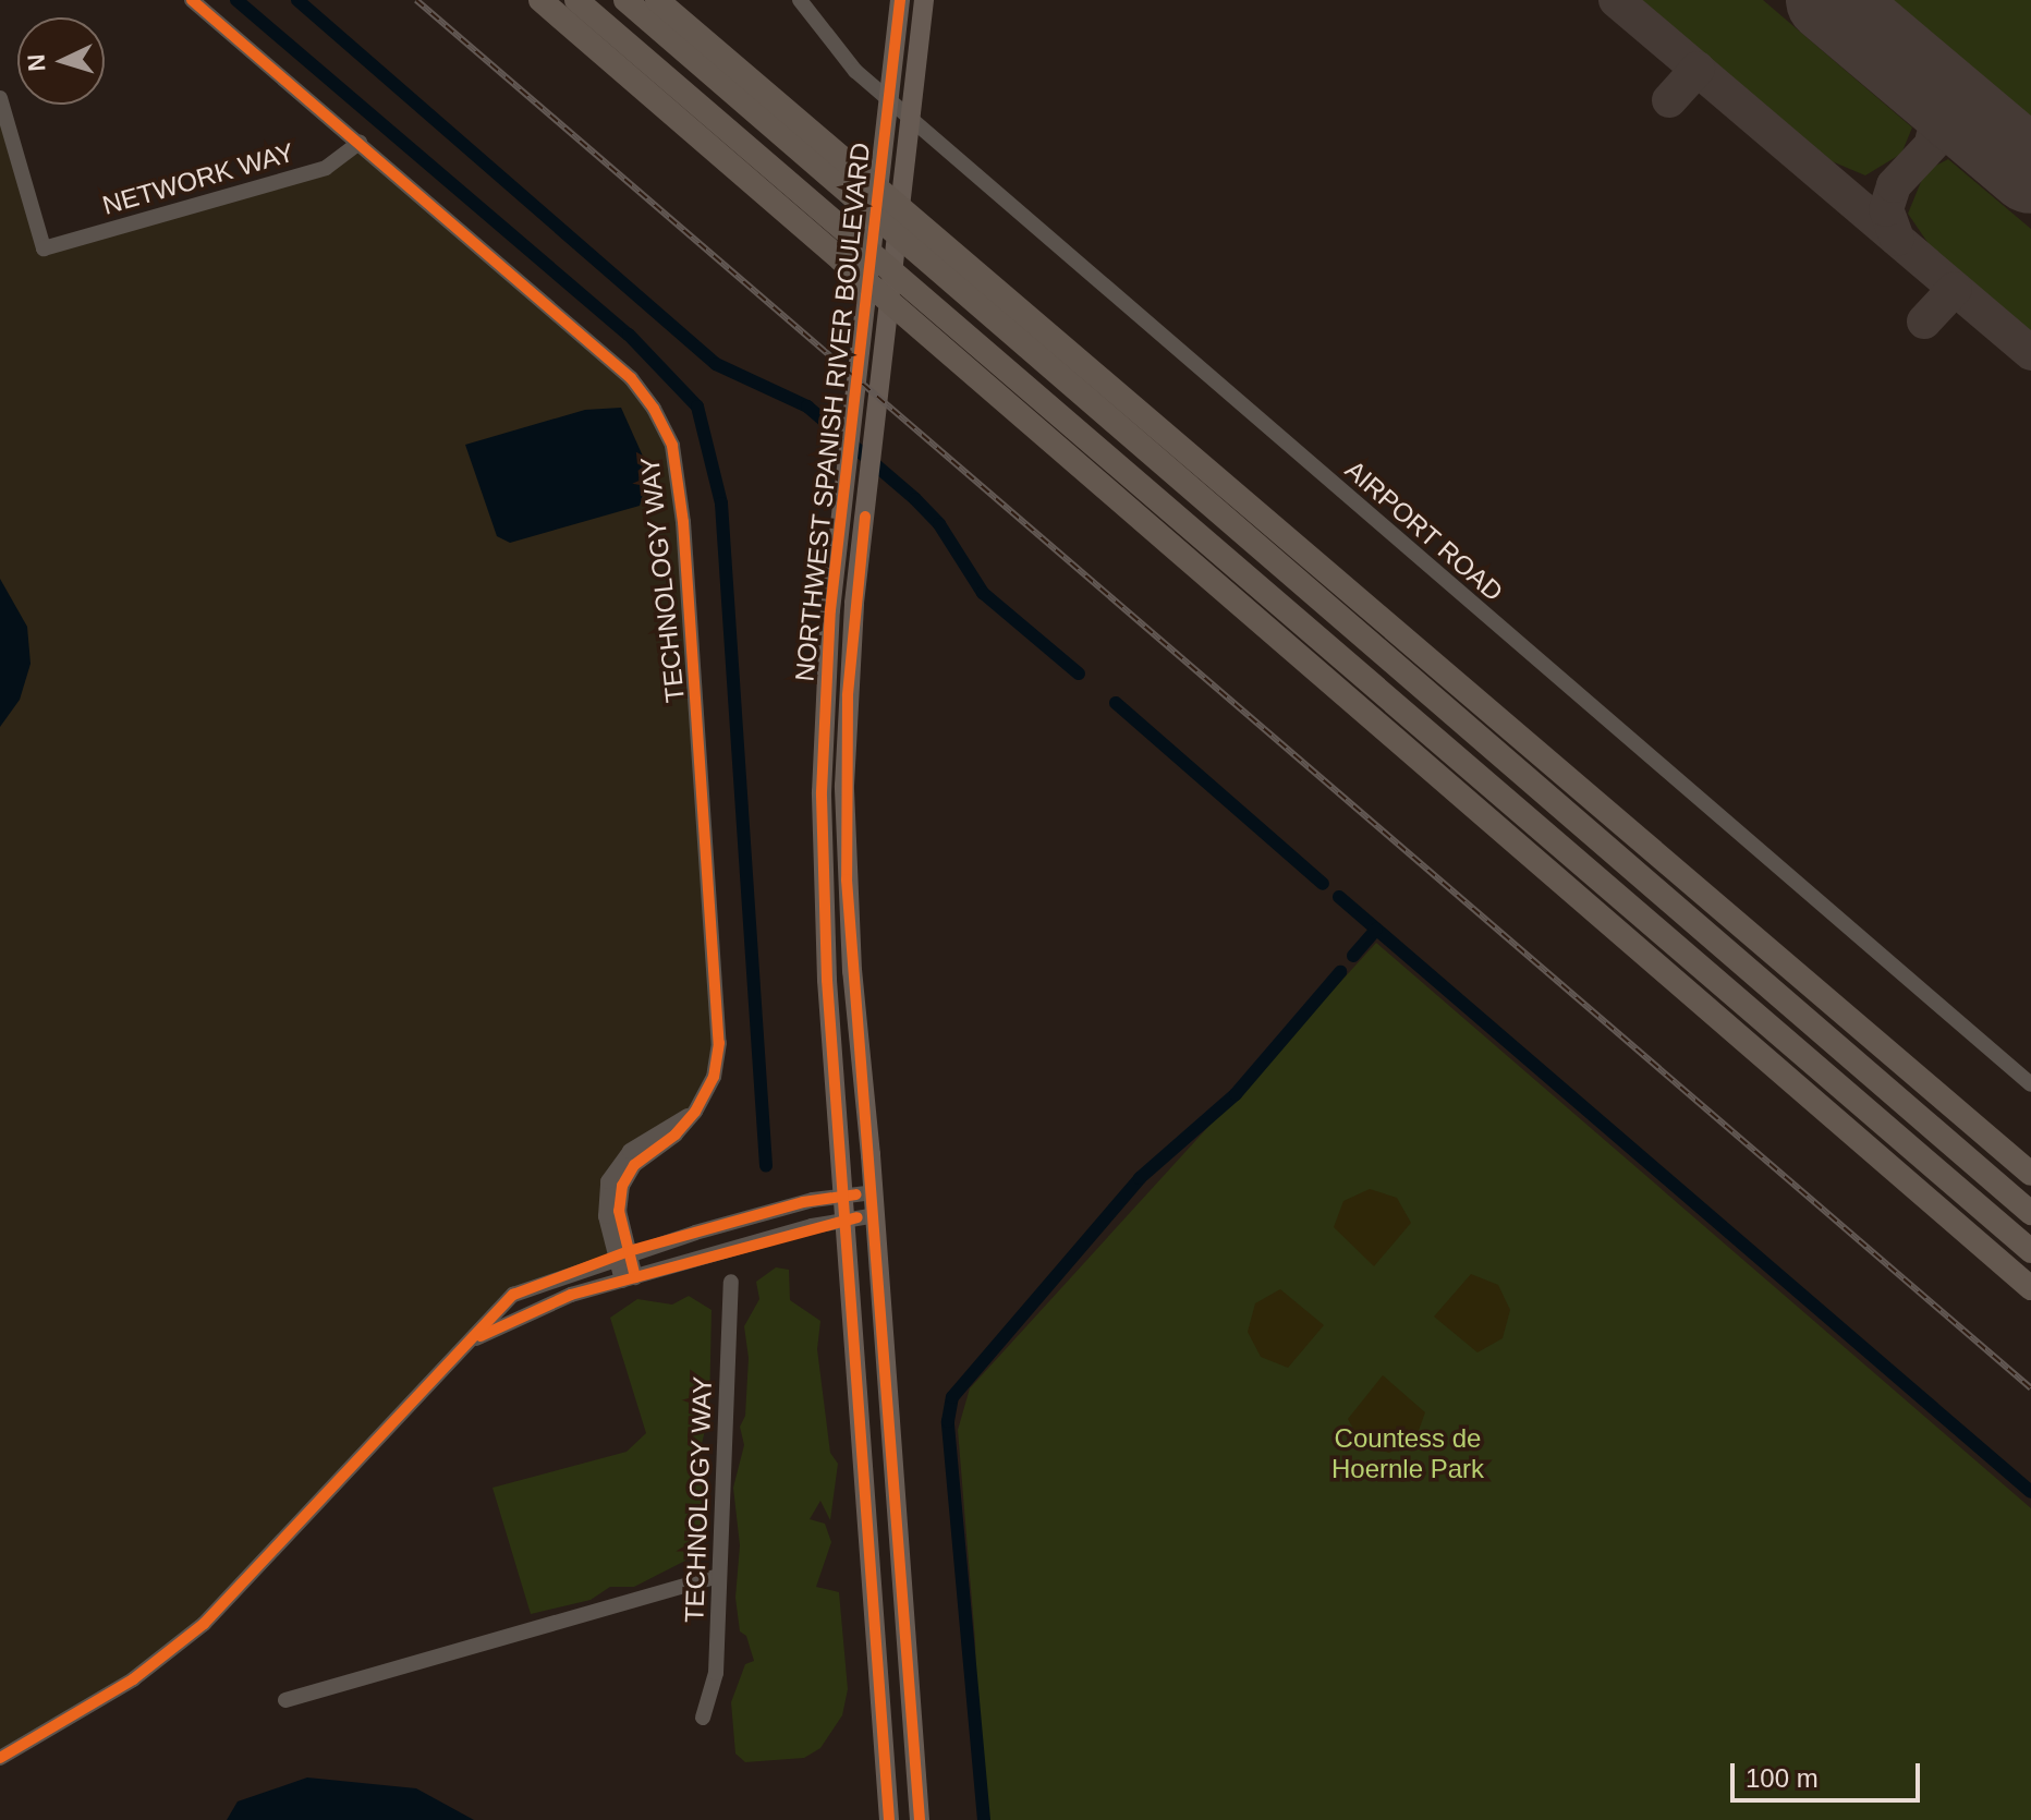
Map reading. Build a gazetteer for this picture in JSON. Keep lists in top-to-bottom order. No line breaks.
{"streets":{"main road":["NORTHWEST SPANISH RIVER BOULEVARD"],"street":["NETWORK WAY","AIRPORT ROAD","TECHNOLOGY WAY"]},"crossings":[["NETWORK WAY","TECHNOLOGY WAY"]],"parks":["Countess de Hoernle Park"],"scale_bar":"100 m","north":"left"}
